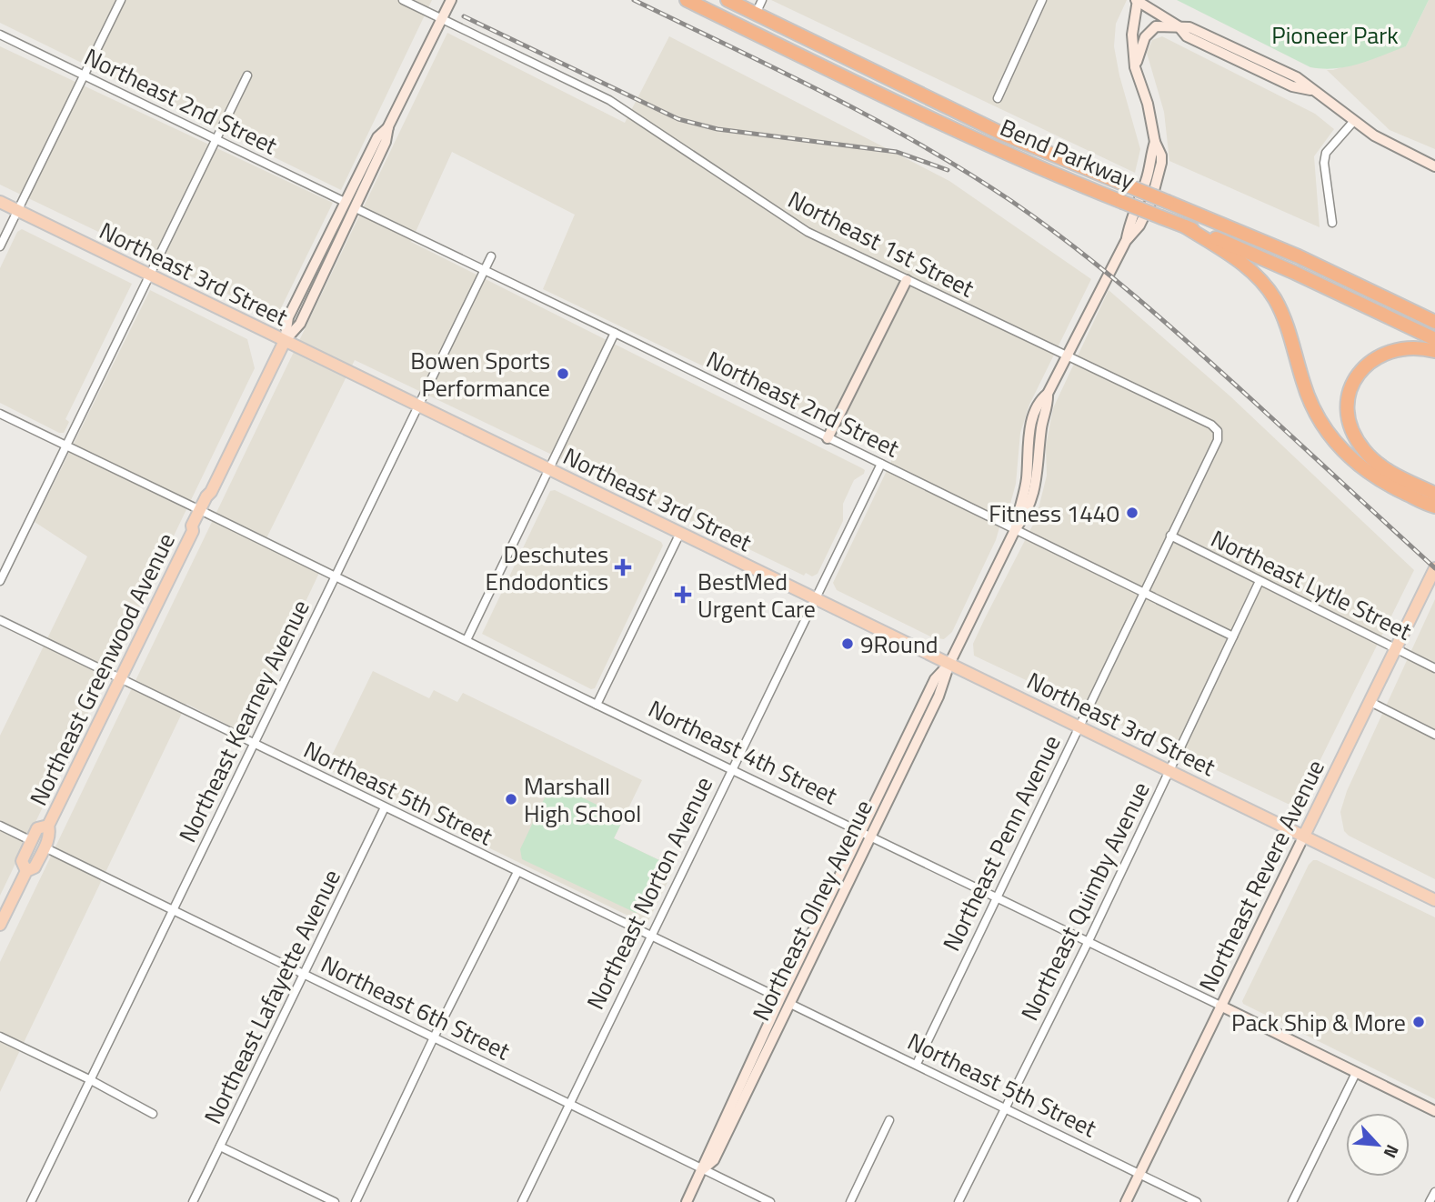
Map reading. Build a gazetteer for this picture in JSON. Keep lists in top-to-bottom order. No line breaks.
{"streets":{"highway":["Bend Parkway"],"main road":["Northeast 3rd Street","Northeast Greenwood Avenue","Northeast 4th Street","Northeast Revere Avenue","Northeast Olney Avenue"],"street":["Northeast 2nd Street","Northeast 1st Street","Northeast Lytle Street","Northeast Kearney Avenue","Northeast 5th Street","Northeast Penn Avenue","Northeast Norton Avenue","Northeast Quimby Avenue","Northeast Lafayette Avenue","Northeast 6th Street"]},"crossings":[["Northeast 2nd Street","Northeast Greenwood Avenue"],["Northeast 2nd Street","Northeast Kearney Avenue"],["Northeast 2nd Street","Northeast Penn Avenue"],["Northeast 2nd Street","Northeast Norton Avenue"],["Northeast 2nd Street","Northeast Quimby Avenue"],["Northeast 2nd Street","Northeast Olney Avenue"],["Northeast 1st Street","Northeast Greenwood Avenue"],["Northeast 1st Street","Northeast Penn Avenue"],["Northeast 1st Street","Northeast Olney Avenue"],["Northeast 3rd Street","Northeast Greenwood Avenue"],["Northeast 3rd Street","Northeast Kearney Avenue"],["Northeast 3rd Street","Northeast Penn Avenue"],["Northeast 3rd Street","Northeast Revere Avenue"],["Northeast 3rd Street","Northeast Norton Avenue"],["Northeast 3rd Street","Northeast Quimby Avenue"],["Northeast 3rd Street","Northeast Olney Avenue"],["Northeast Lytle Street","Northeast Penn Avenue"],["Northeast Lytle Street","Northeast Revere Avenue"],["Northeast Lytle Street","Northeast Quimby Avenue"],["Northeast Greenwood Avenue","Northeast 4th Street"],["Northeast Greenwood Avenue","Northeast 5th Street"],["Northeast Greenwood Avenue","Northeast 6th Street"],["Northeast Kearney Avenue","Northeast 4th Street"],["Northeast Kearney Avenue","Northeast 5th Street"],["Northeast Kearney Avenue","Northeast 6th Street"],["Northeast 4th Street","Northeast Penn Avenue"],["Northeast 4th Street","Northeast Revere Avenue"],["Northeast 4th Street","Northeast Norton Avenue"],["Northeast 4th Street","Northeast Quimby Avenue"],["Northeast 4th Street","Northeast Olney Avenue"],["Northeast 5th Street","Northeast Penn Avenue"],["Northeast 5th Street","Northeast Revere Avenue"],["Northeast 5th Street","Northeast Norton Avenue"],["Northeast 5th Street","Northeast Quimby Avenue"],["Northeast 5th Street","Northeast Olney Avenue"],["Northeast 5th Street","Northeast Lafayette Avenue"],["Northeast Norton Avenue","Northeast 6th Street"],["Northeast Olney Avenue","Northeast 6th Street"],["Northeast Lafayette Avenue","Northeast 6th Street"]],"parks":["Pioneer Park"],"places":{"other":["Bowen Sports Performance","Fitness 1440","9Round","Marshall High School","Pack Ship & More"],"health":["Deschutes Endodontics","BestMed Urgent Care"]},"north":"bottom right"}
